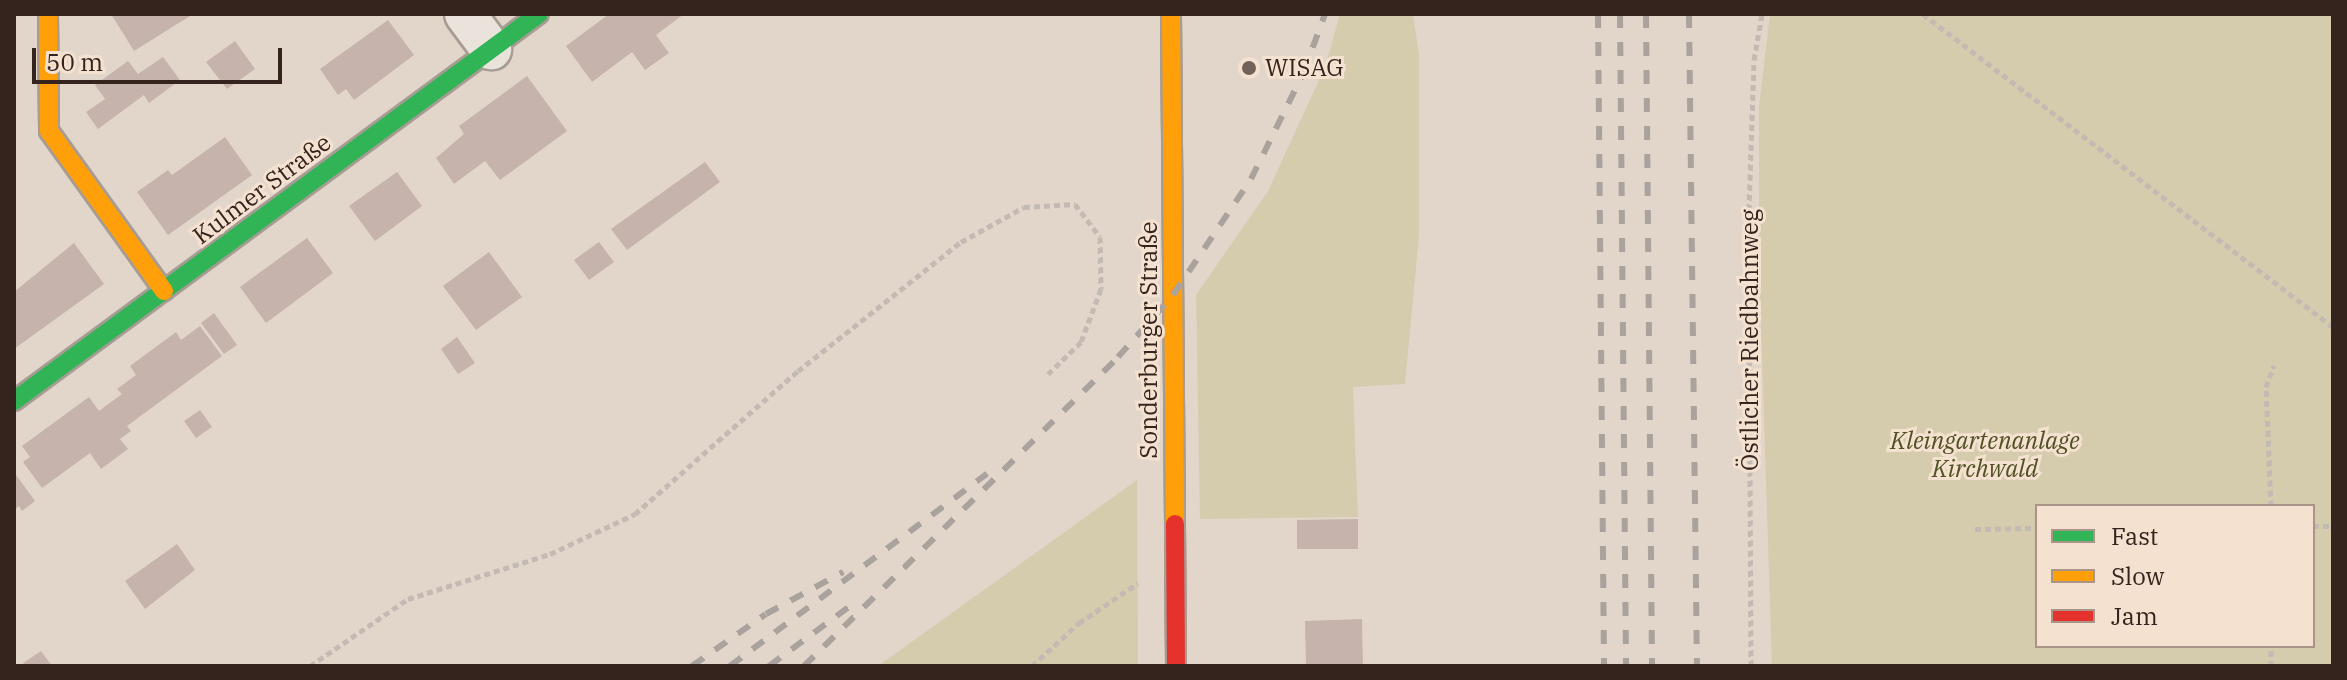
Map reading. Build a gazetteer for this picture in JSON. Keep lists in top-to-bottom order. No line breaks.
{"streets":{"street":["Kulmer Straße","Sonderburger Straße"],"path":["Östlicher Riedbahnweg"]},"parks":["Kleingartenanlage Kirchwald"],"places":["WISAG"],"legend":["Fast","Slow","Jam"],"scale_bar":"50 m"}
